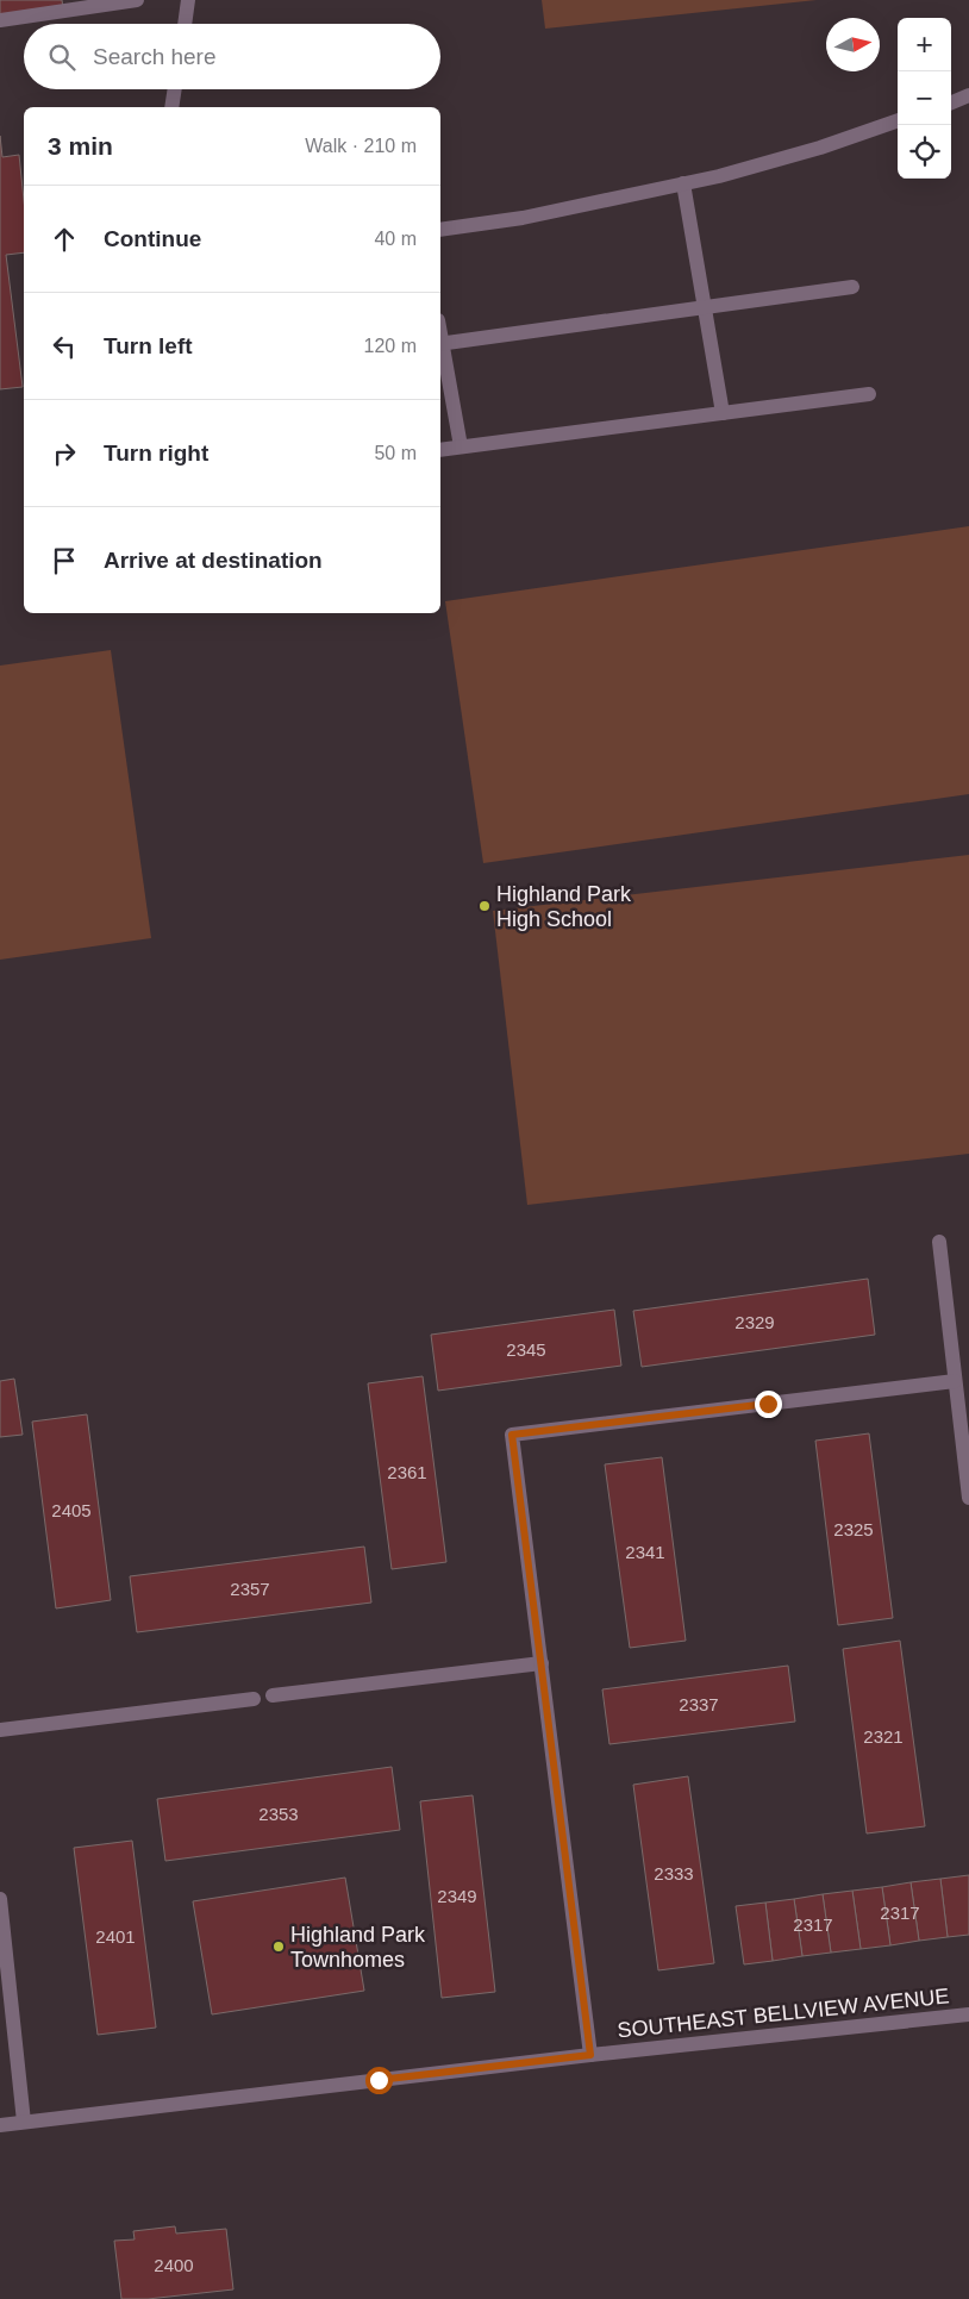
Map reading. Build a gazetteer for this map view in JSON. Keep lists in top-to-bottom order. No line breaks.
{"streets":{"street":["SOUTHEAST BELLVIEW AVENUE"]},"places":["Highland Park High School","Highland Park Townhomes"],"house_numbers":["2329","2345","2361","2405","2325","2341","2357","2337","2321","2353","2333","2349","2317","2317","2401","2400"],"north":"right","page":{"map_buttons":["+","−"],"search":"Search here","heading":["3 min","Walk · 210 m"],"list":[["Continue","40 m"],["Turn left","120 m"],["Turn right","50 m"],"Arrive at destination"]}}
